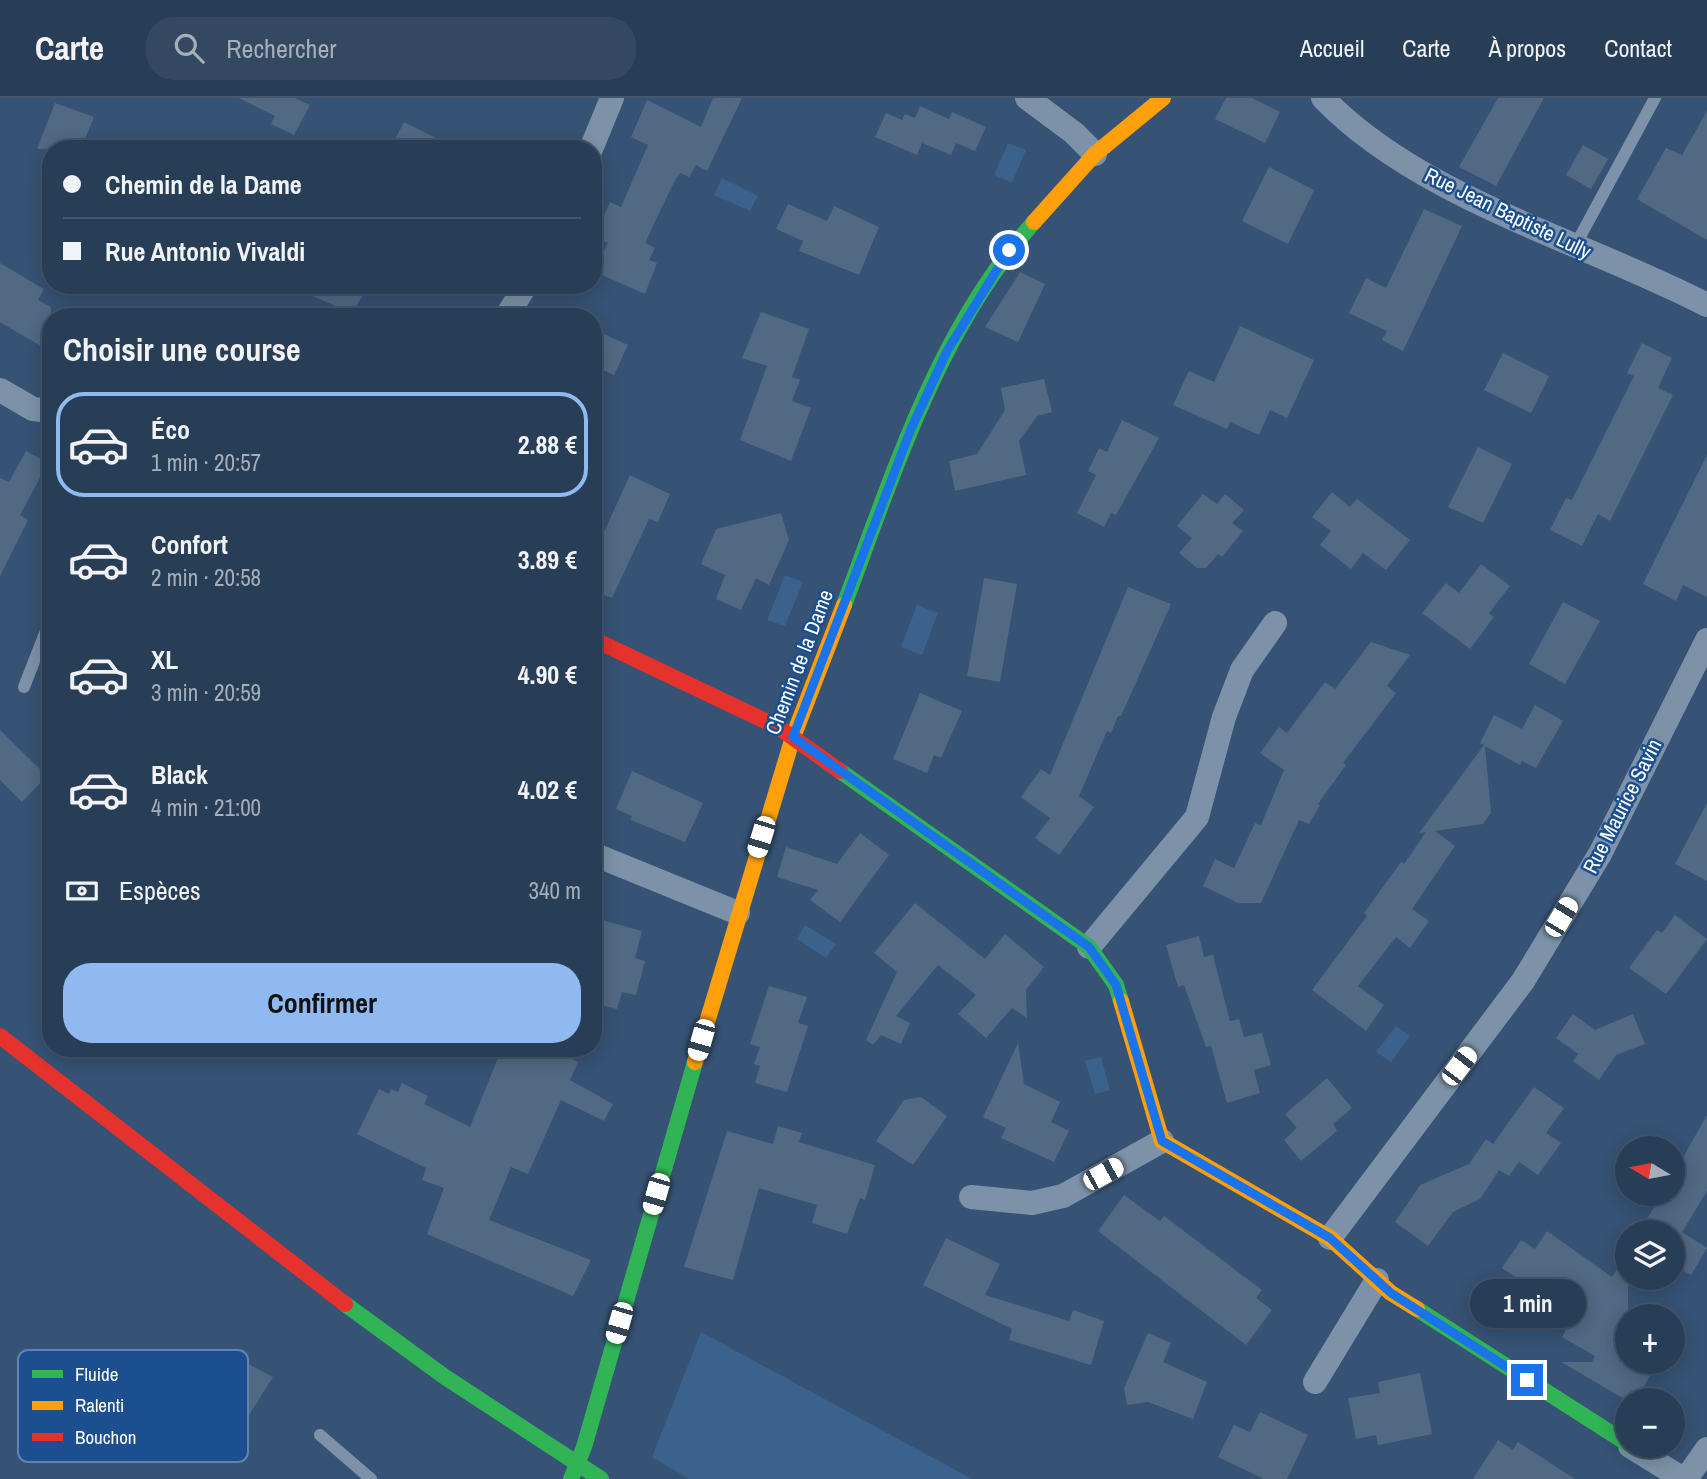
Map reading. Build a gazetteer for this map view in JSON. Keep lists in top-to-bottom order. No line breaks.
{"streets":{"street":["Rue Jean Baptiste Lully","Chemin de la Dame","Rue Maurice Savin"]},"legend":["Fluide","Ralenti","Bouchon"],"north":"left","page":{"header":"Carte","search":"Rechercher","nav":["Accueil","Carte","À propos","Contact"],"banner":["Chemin de la Dame","Rue Antonio Vivaldi"],"heading":"Choisir une course","list":[{"name":"Éco","note":"1 min · 20:57","value":"2.88 €"},{"name":"Confort","note":"2 min · 20:58","value":"3.89 €"},{"name":"XL","note":"3 min · 20:59","value":"4.90 €"},{"name":"Black","note":"4 min · 21:00","value":"4.02 €"}],"pay":["Espèces","340 m"],"buttons":"Confirmer","map_buttons":["+","−"],"bubble":"1 min"}}
